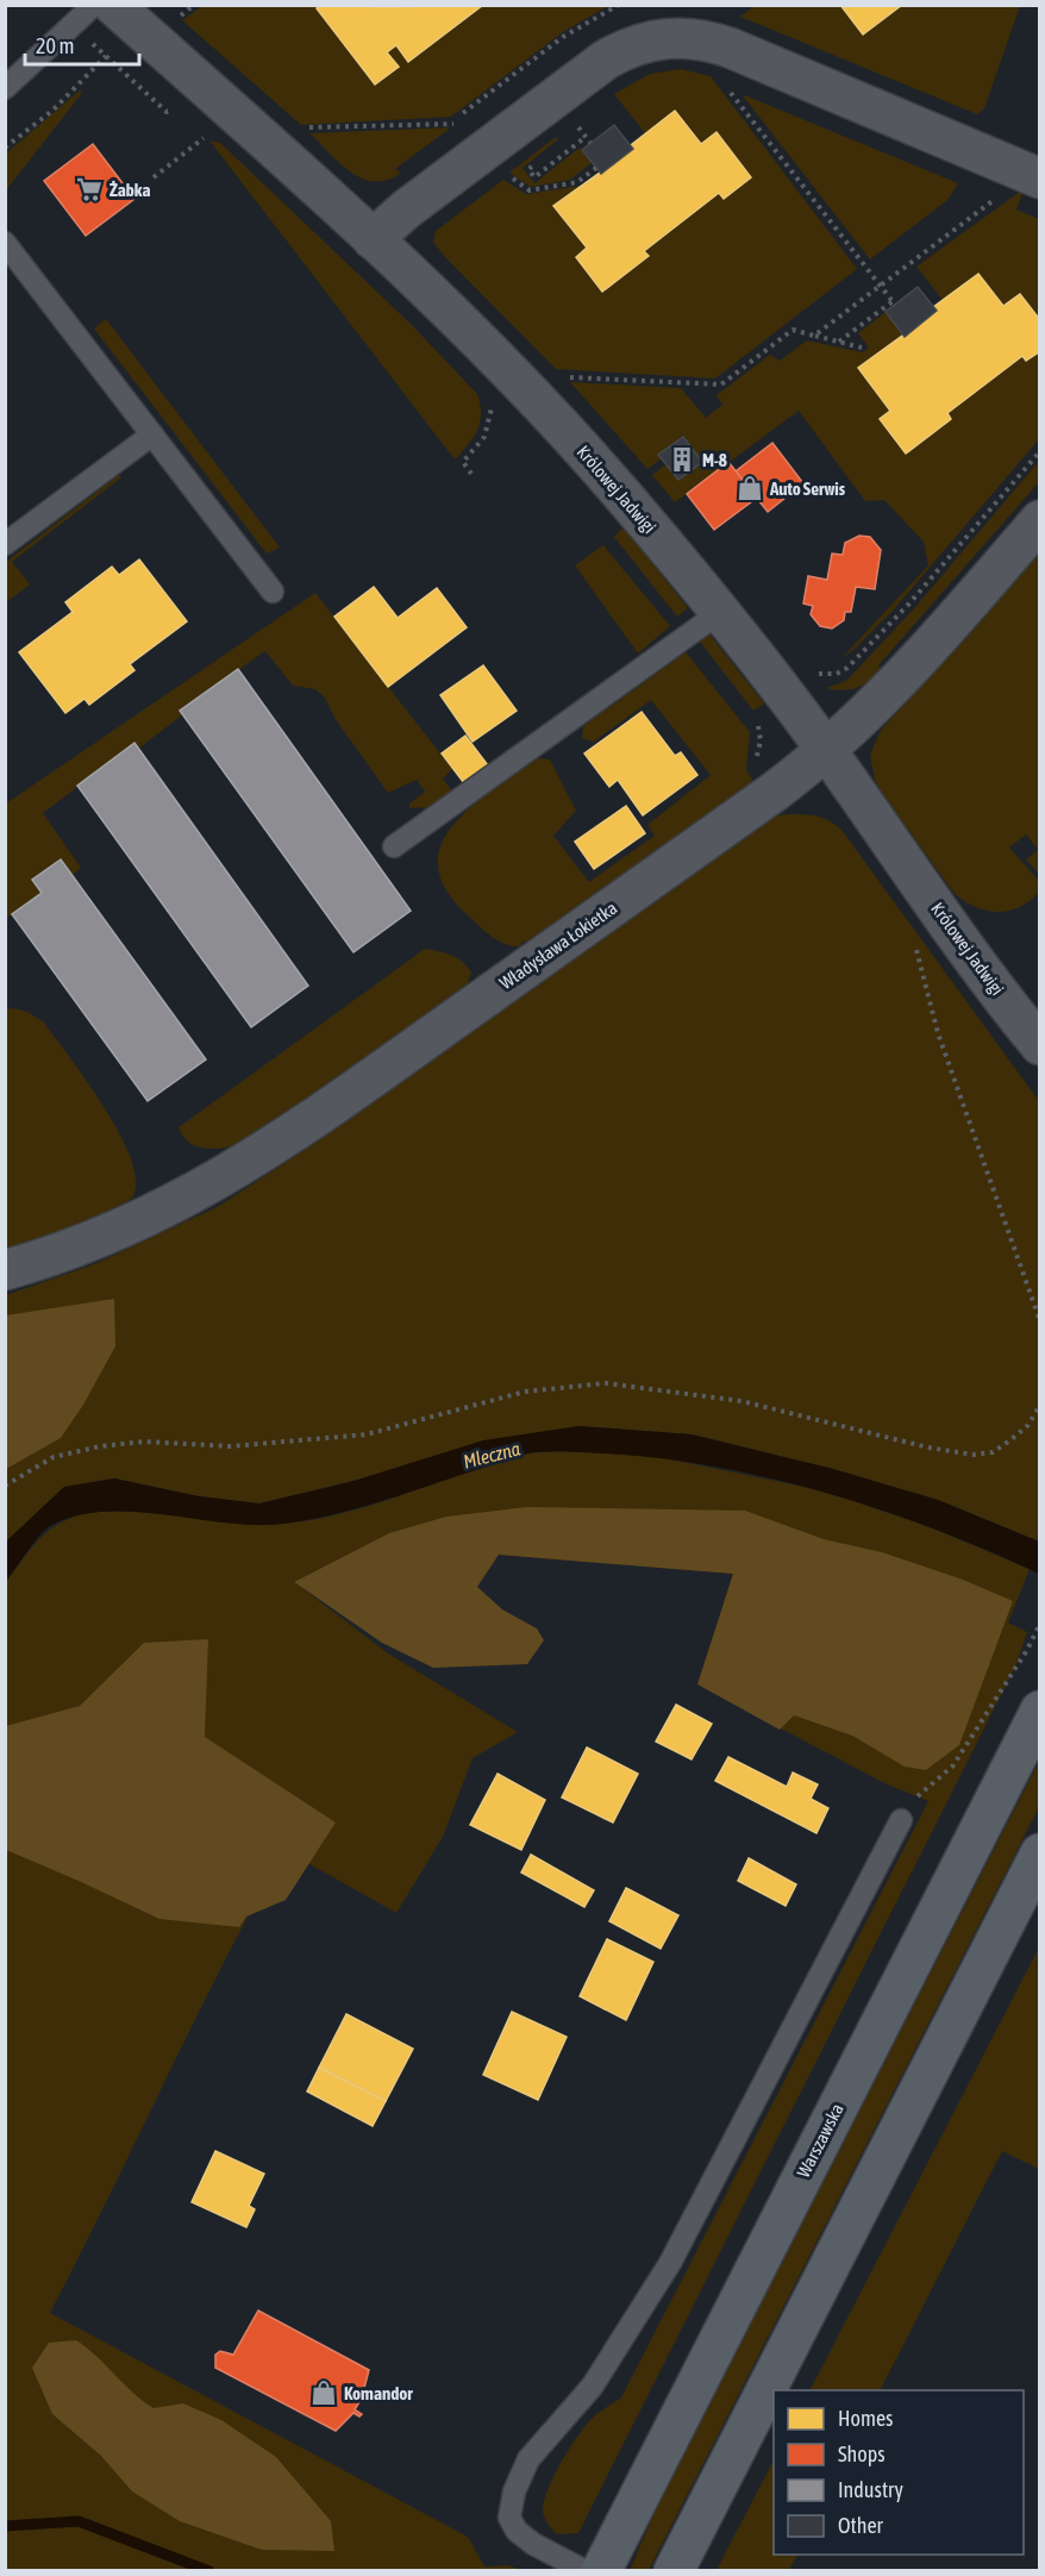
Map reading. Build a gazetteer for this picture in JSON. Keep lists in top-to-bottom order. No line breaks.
{"streets":{"main road":["Warszawska"],"street":["Królowej Jadwigi","Władysława Łokietka"]},"crossings":[["Królowej Jadwigi","Władysława Łokietka"]],"water":["Mleczna"],"places":{"supermarket":["Żabka"],"building":["M-8"],"shop":["Auto Serwis","Komandor"]},"legend":["Homes","Shops","Industry","Other"],"scale_bar":"20 m"}
